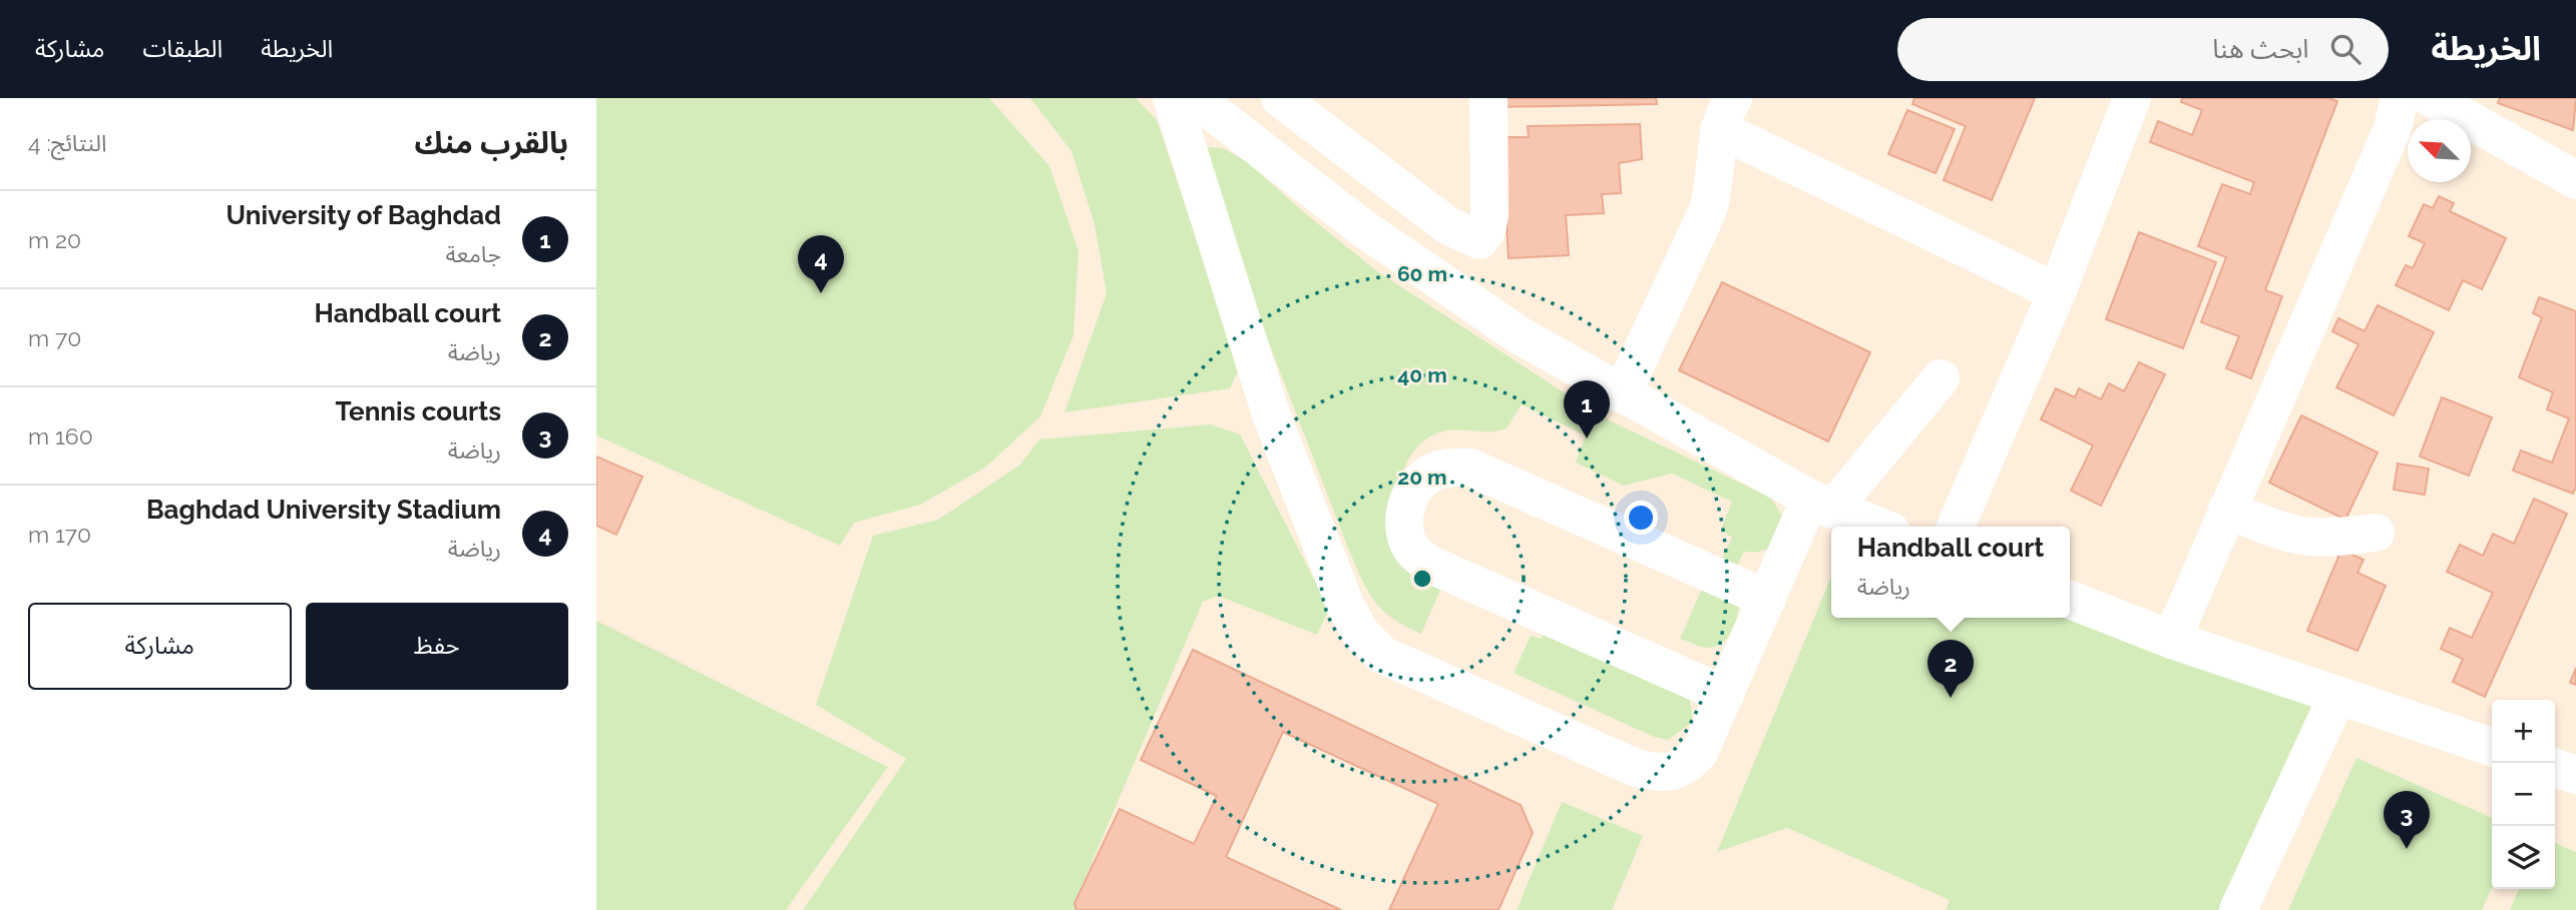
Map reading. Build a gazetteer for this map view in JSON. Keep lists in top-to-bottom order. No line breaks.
{"north":"top left","page":{"header":"الخريطة","search":"ابحث هنا","nav":["الخريطة","الطبقات","مشاركة"],"heading":["بالقرب منك","النتائج: 4"],"list":[{"mark":"1","name":"University of Baghdad","note":"جامعة","value":"20 m"},{"mark":"2","name":"Handball court","note":"رياضة","value":"70 m"},{"mark":"3","name":"Tennis courts","note":"رياضة","value":"160 m"},{"mark":"4","name":"Baghdad University Stadium","note":"رياضة","value":"170 m"}],"pins":["4","1","2","3"],"popup":["Handball court","رياضة"],"buttons":["حفظ","مشاركة"],"map_buttons":["+","−"]},"rings":["60 m","40 m","20 m"]}
